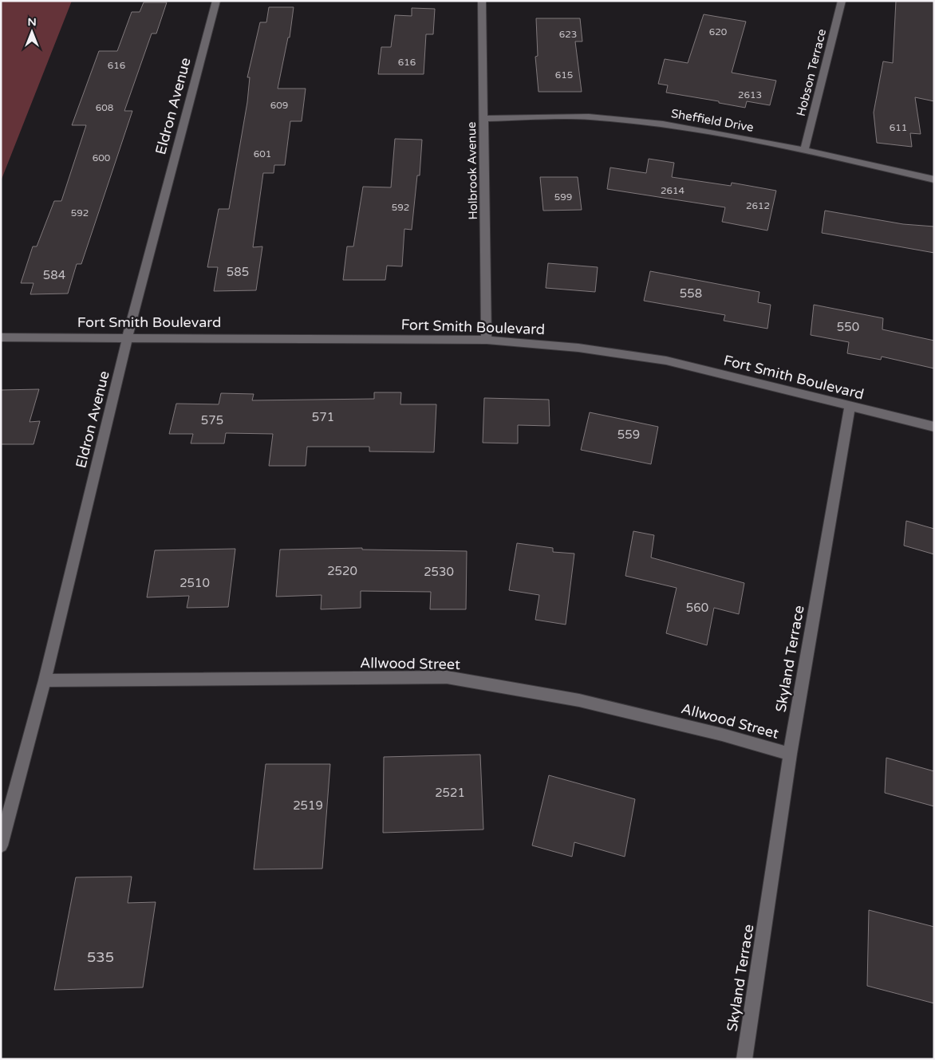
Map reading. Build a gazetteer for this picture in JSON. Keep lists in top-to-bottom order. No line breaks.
{"streets":{"street":["Hobson Terrace","Eldron Avenue","Sheffield Drive","Holbrook Avenue","Fort Smith Boulevard","Skyland Terrace","Allwood Street"]},"crossings":[["Hobson Terrace","Sheffield Drive"],["Eldron Avenue","Fort Smith Boulevard"],["Eldron Avenue","Allwood Street"],["Sheffield Drive","Holbrook Avenue"],["Holbrook Avenue","Fort Smith Boulevard"],["Fort Smith Boulevard","Skyland Terrace"],["Skyland Terrace","Allwood Street"]],"house_numbers":["620","623","616","616","615","2613","609","608","611","601","600","2614","599","2612","592","592","585","584","558","550","571","575","559","2520","2530","2510","560","2521","2519","535"],"north":"top"}
